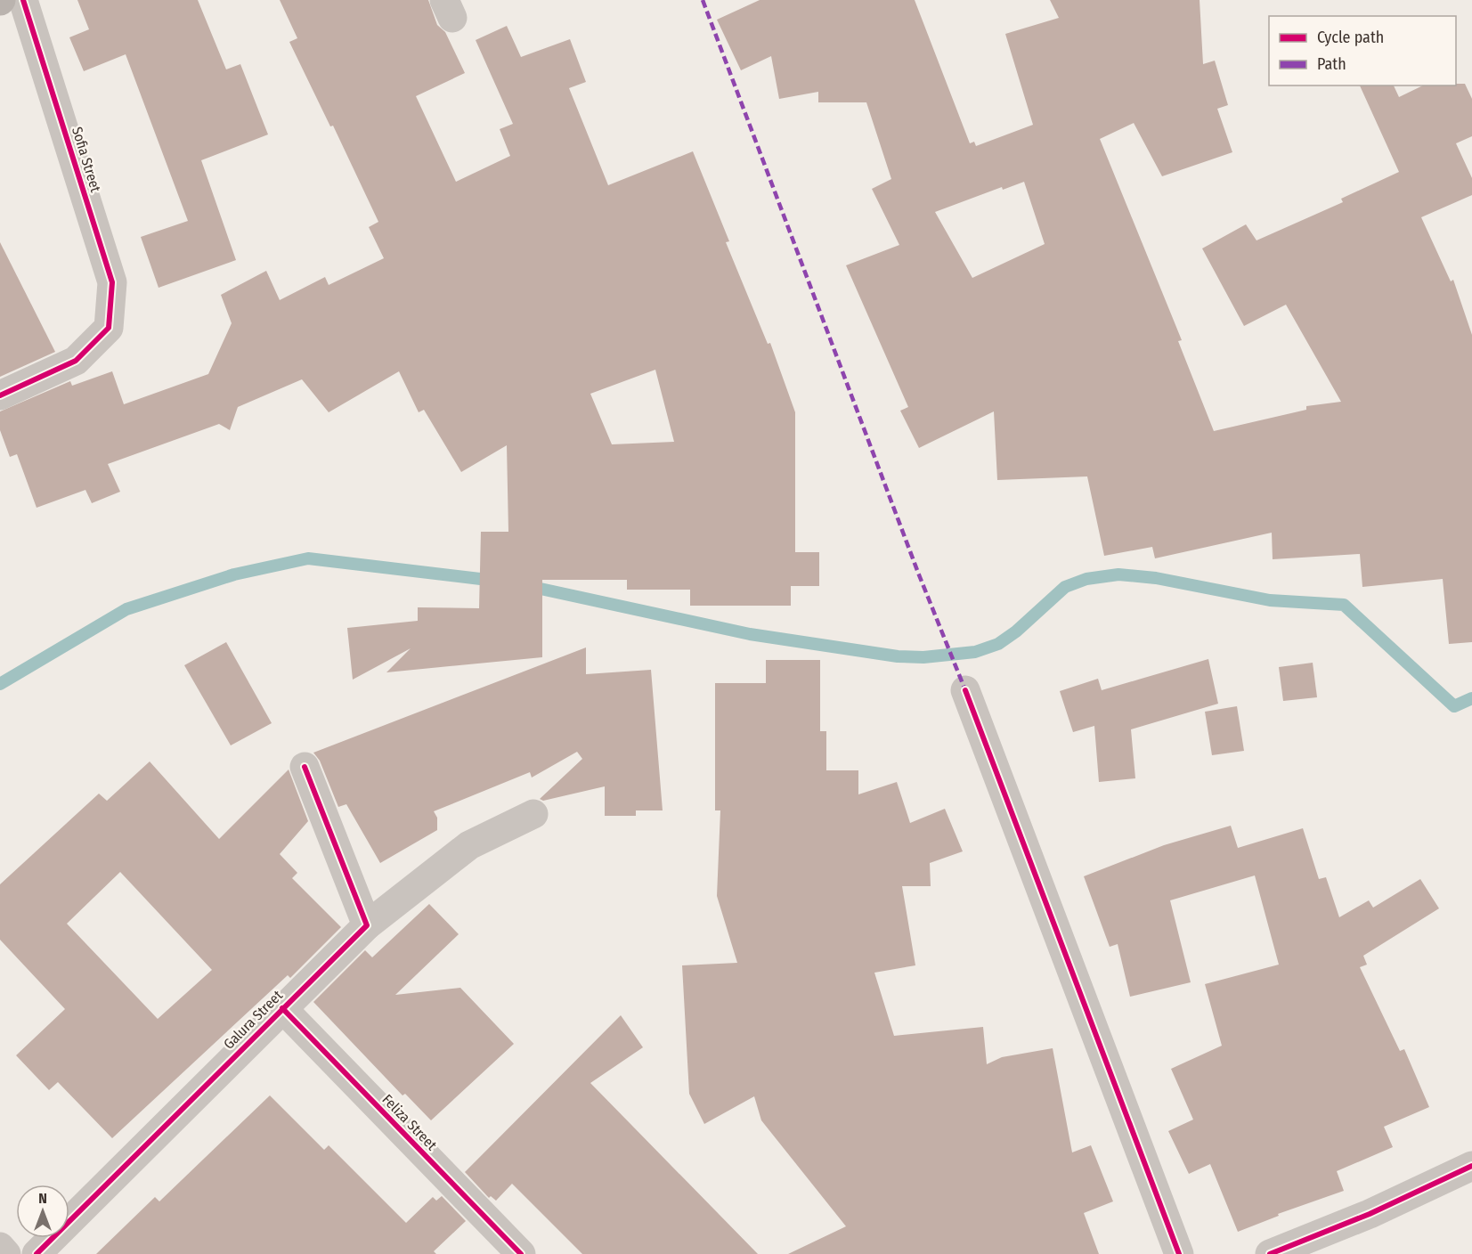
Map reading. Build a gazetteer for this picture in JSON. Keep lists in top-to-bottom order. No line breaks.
{"streets":{"street":["Sofia Street","Galura Street","Feliza Street"]},"crossings":[["Galura Street","Feliza Street"]],"legend":["Cycle path","Path"],"north":"top"}
